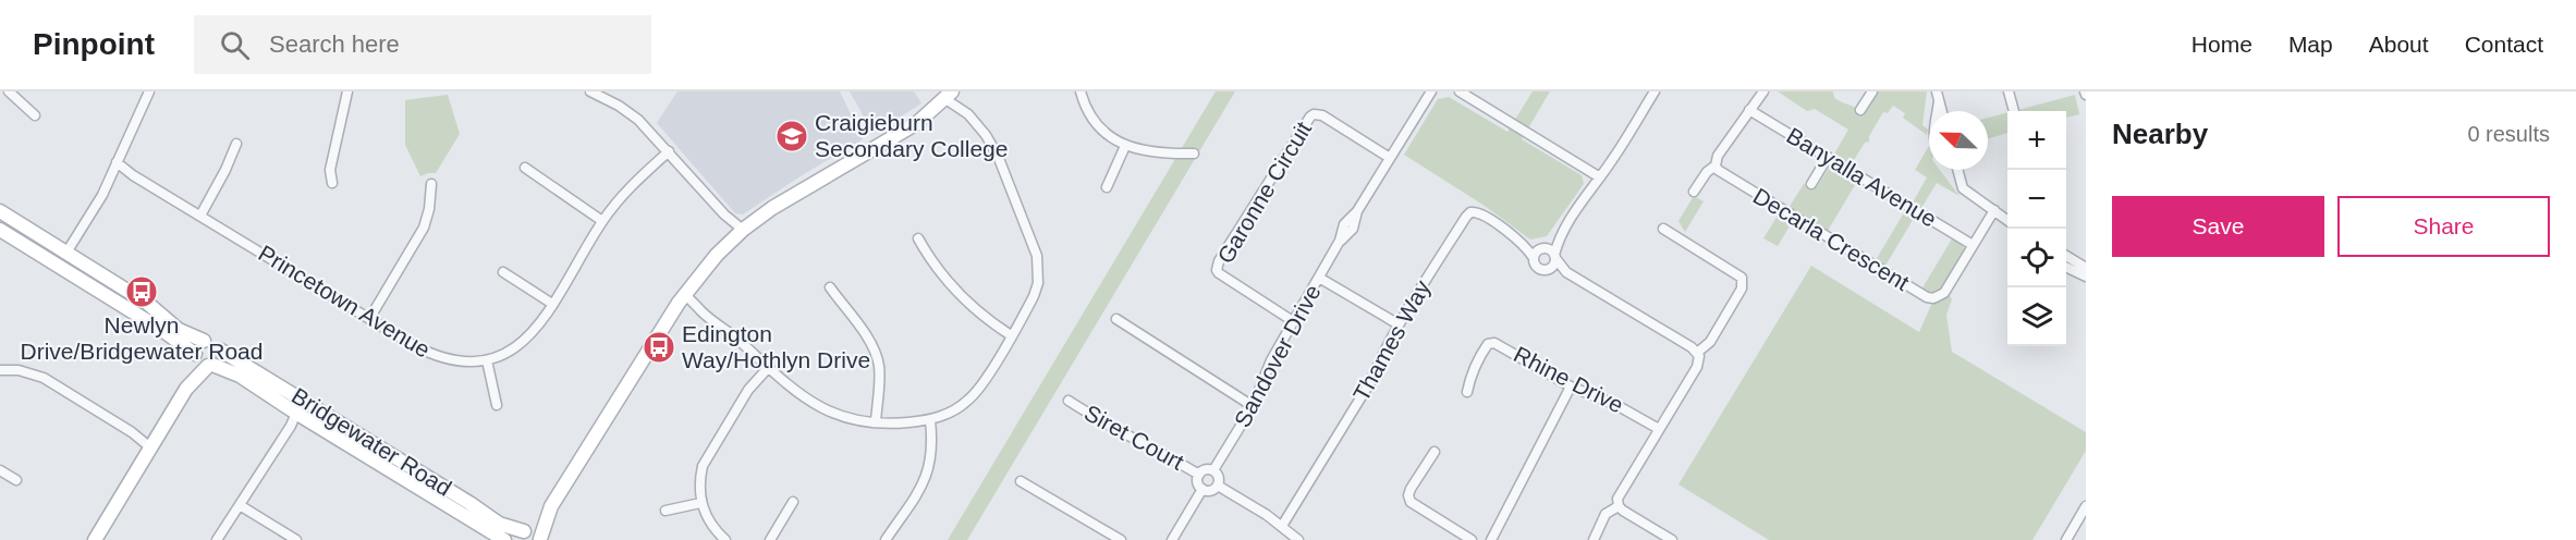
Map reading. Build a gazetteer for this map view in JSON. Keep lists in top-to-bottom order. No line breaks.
{"streets":{"street":["Banyalla Avenue","Garonne Circuit","Decarla Crescent","Princetown Avenue","Thames Way","Sandover Drive","Rhine Drive","Siret Court","Bridgewater Road"]},"crossings":[["Banyalla Avenue","Decarla Crescent"],["Garonne Circuit","Sandover Drive"],["Sandover Drive","Siret Court"]],"places":{"school or university":["Craigieburn Secondary College"],"bus stop":["Newlyn Drive/Bridgewater Road","Edington Way/Hothlyn Drive"]},"north":"top left","page":{"header":"Pinpoint","search":"Search here","nav":["Home","Map","About","Contact"],"heading":["Nearby","0 results"],"map_buttons":["+","−"],"buttons":["Save","Share"]}}
